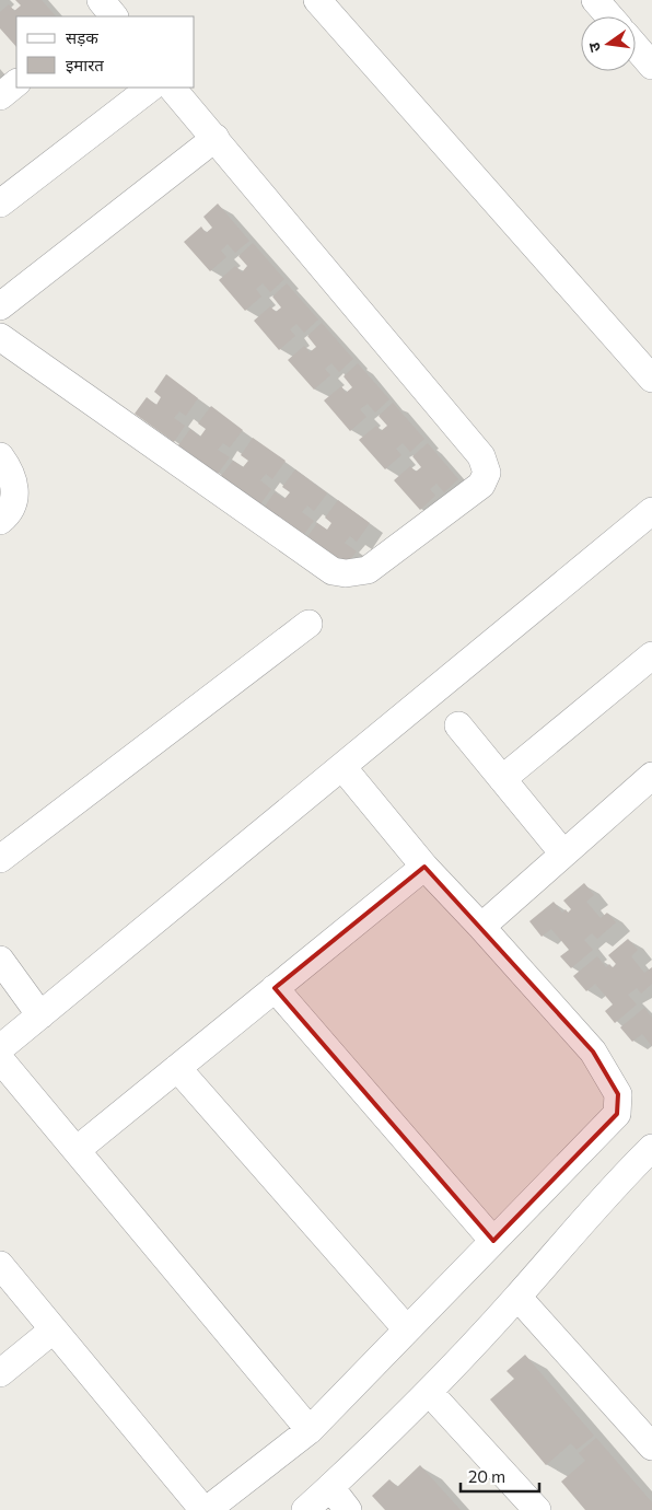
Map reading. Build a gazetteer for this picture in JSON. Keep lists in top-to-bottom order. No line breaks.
{"legend":["सड़क","इमारत"],"scale_bar":"20 m","north":"left"}
